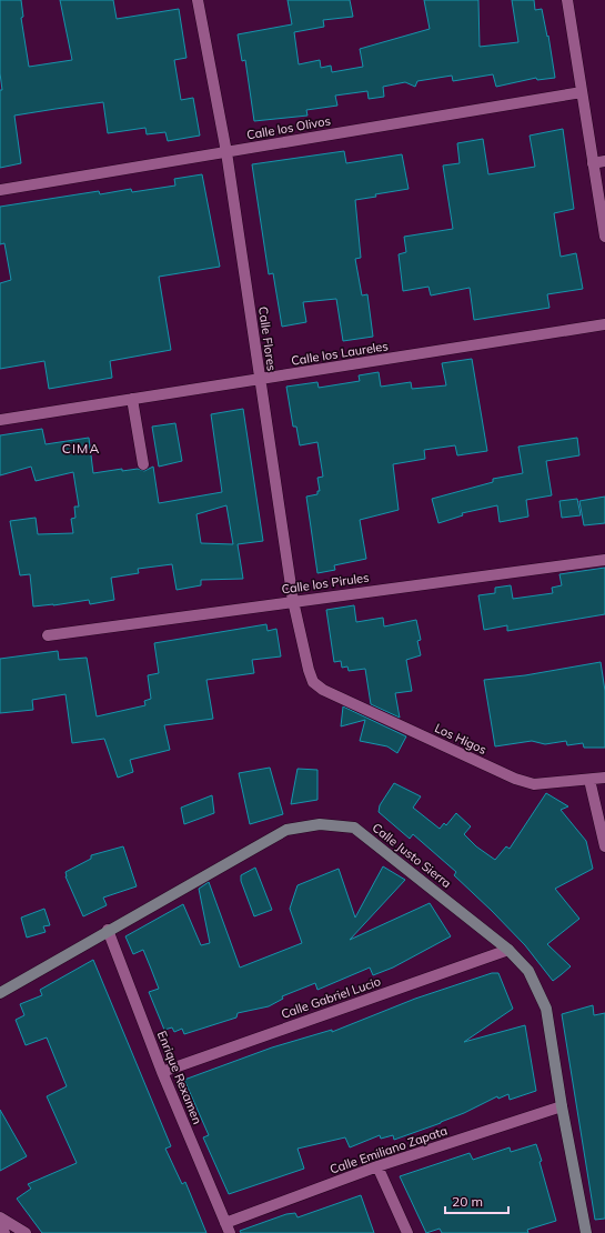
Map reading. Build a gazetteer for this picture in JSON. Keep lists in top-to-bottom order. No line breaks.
{"streets":{"street":["Calle los Olivos","Calle Flores","Calle los Laureles","Calle los Pirules","Los Higos","Calle Justo Sierra","Calle Gabriel Lucio","Enrique Rexamen","Calle Emiliano Zapata"]},"crossings":[["Calle los Olivos","Calle Flores"],["Calle Flores","Calle los Laureles"],["Calle Flores","Calle los Pirules"],["Calle Flores","Los Higos"],["Calle Justo Sierra","Calle Gabriel Lucio"],["Calle Justo Sierra","Enrique Rexamen"],["Calle Justo Sierra","Calle Emiliano Zapata"],["Calle Gabriel Lucio","Enrique Rexamen"],["Enrique Rexamen","Calle Emiliano Zapata"]],"districts":["CIMA"],"scale_bar":"20 m"}
